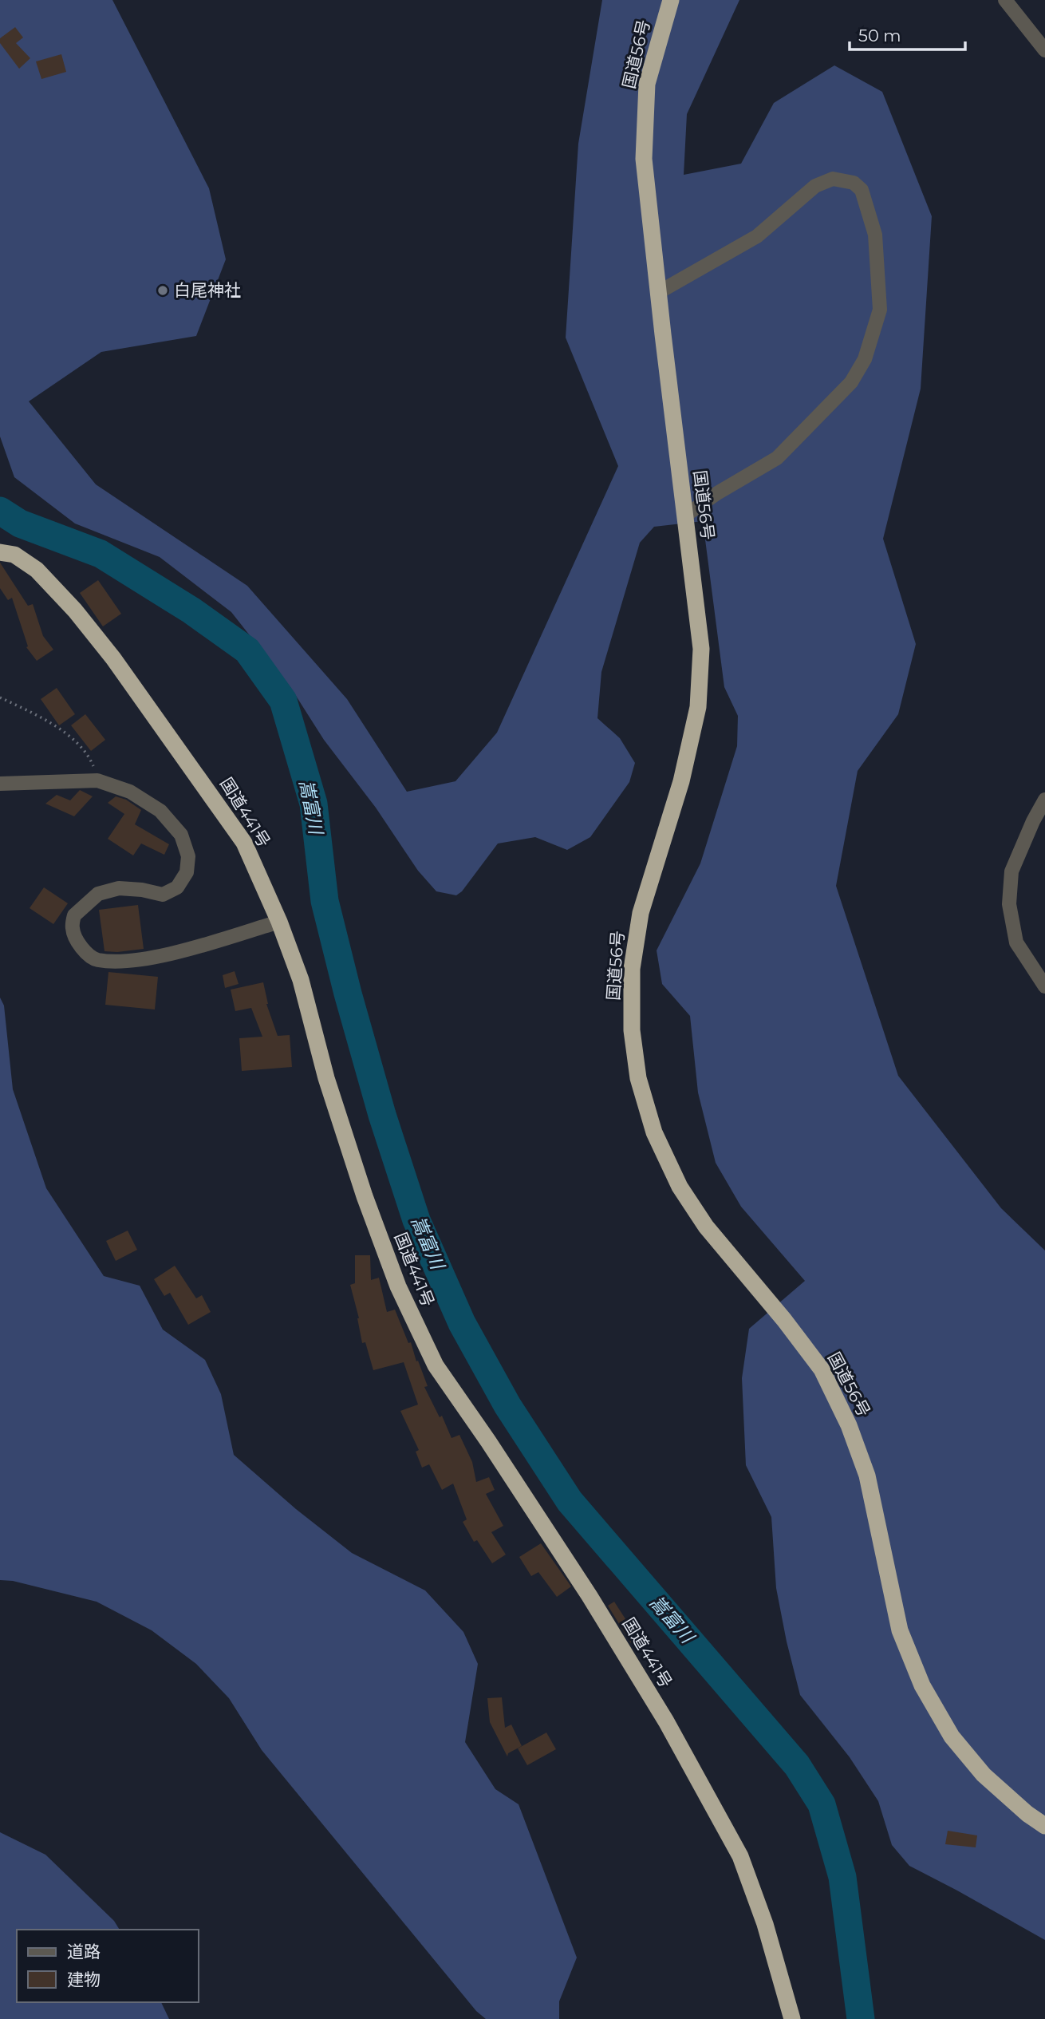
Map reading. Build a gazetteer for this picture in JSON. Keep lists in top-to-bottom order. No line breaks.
{"streets":{"highway":["国道56号","国道441号"]},"water":["嵩富川"],"places":["白尾神社"],"legend":["道路","建物"],"scale_bar":"50 m"}
